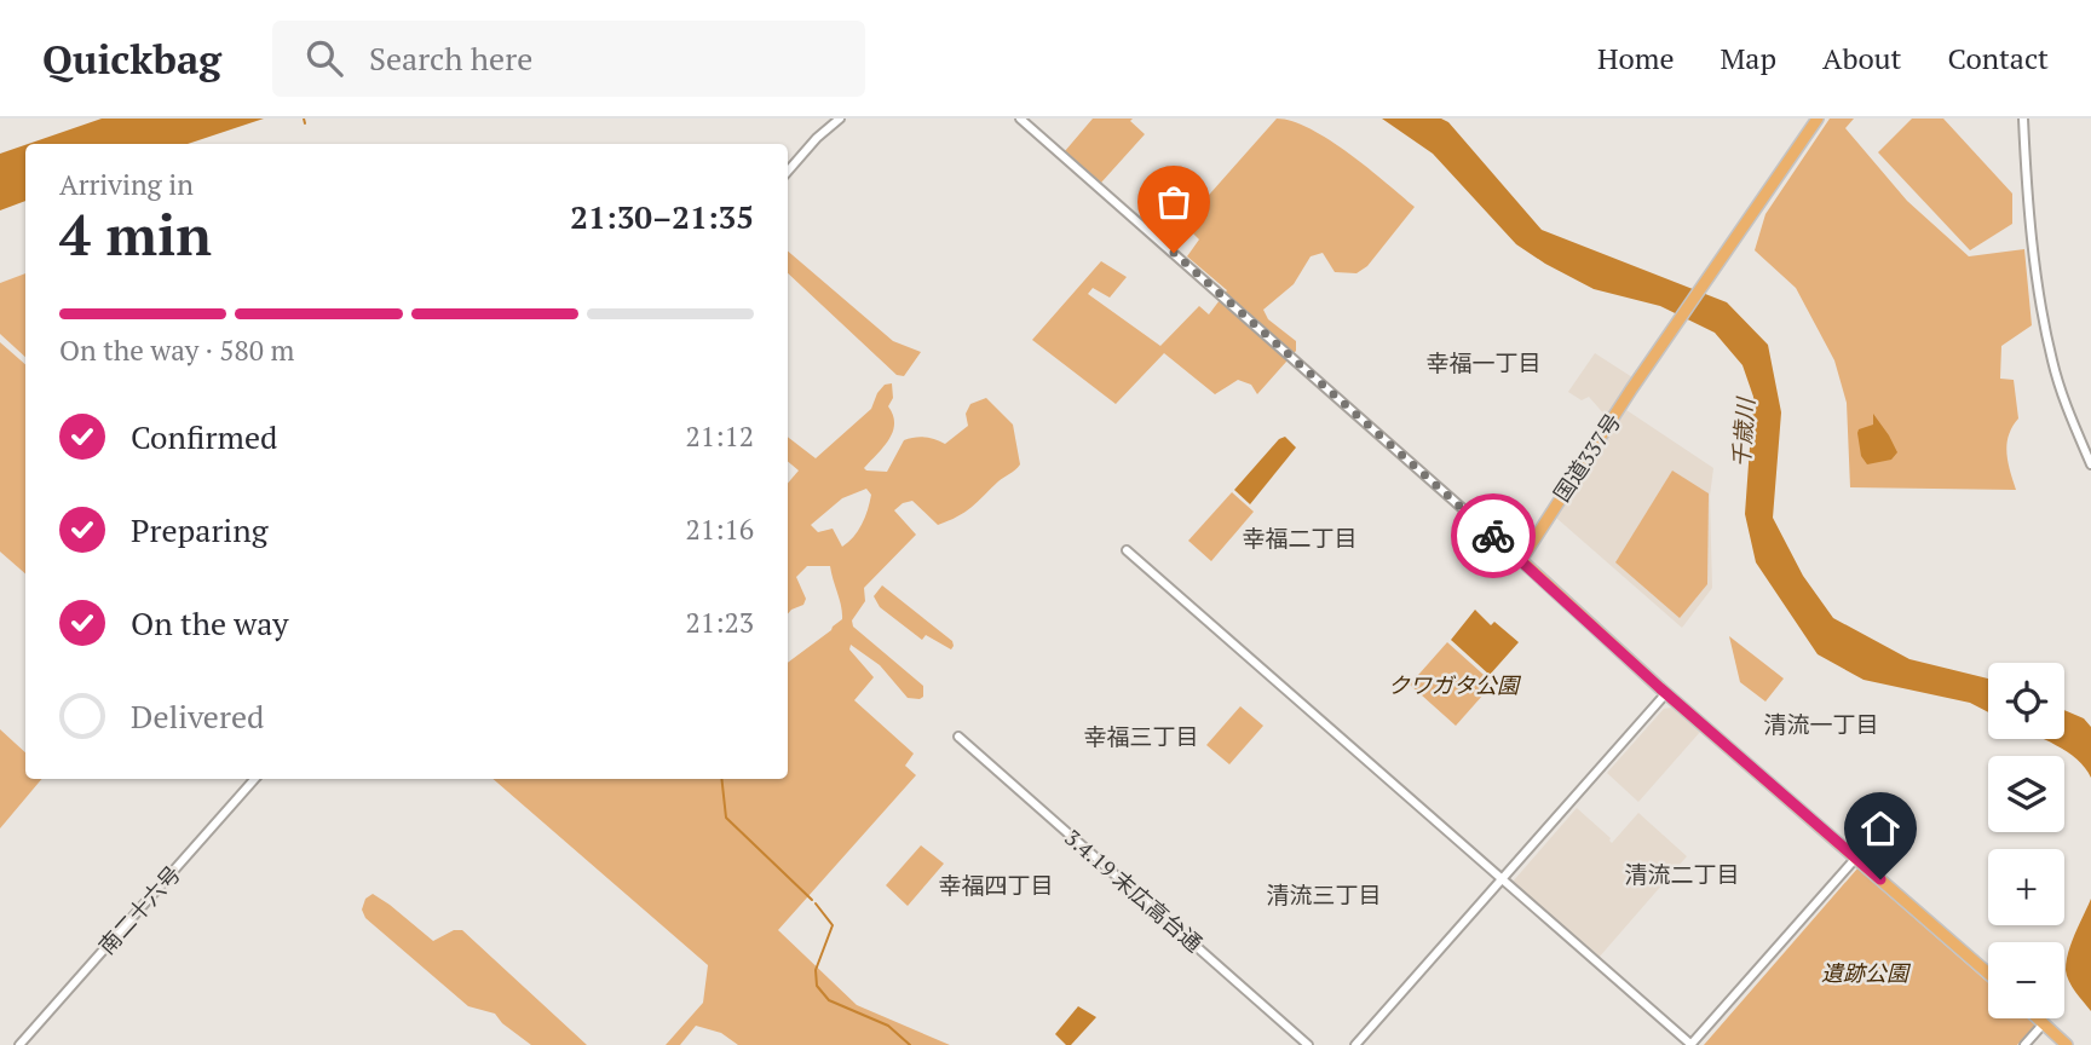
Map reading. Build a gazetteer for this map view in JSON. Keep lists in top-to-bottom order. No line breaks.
{"streets":{"highway":["国道337号"],"street":["3.4.19 末広高台通","南二十六号"]},"districts":["幸福一丁目","幸福二丁目","清流一丁目","幸福三丁目","清流二丁目","幸福四丁目","清流三丁目"],"water":["千歳川"],"parks":["クワガタ公園","遺跡公園"],"page":{"header":"Quickbag","search":"Search here","nav":["Home","Map","About","Contact"],"heading":["4 min","Arriving in","21:30–21:35"],"bar":"On the way · 580 m","list":[["Confirmed","21:12"],["Preparing","21:16"],["On the way","21:23"],"Delivered"],"map_buttons":["+","−"]}}
